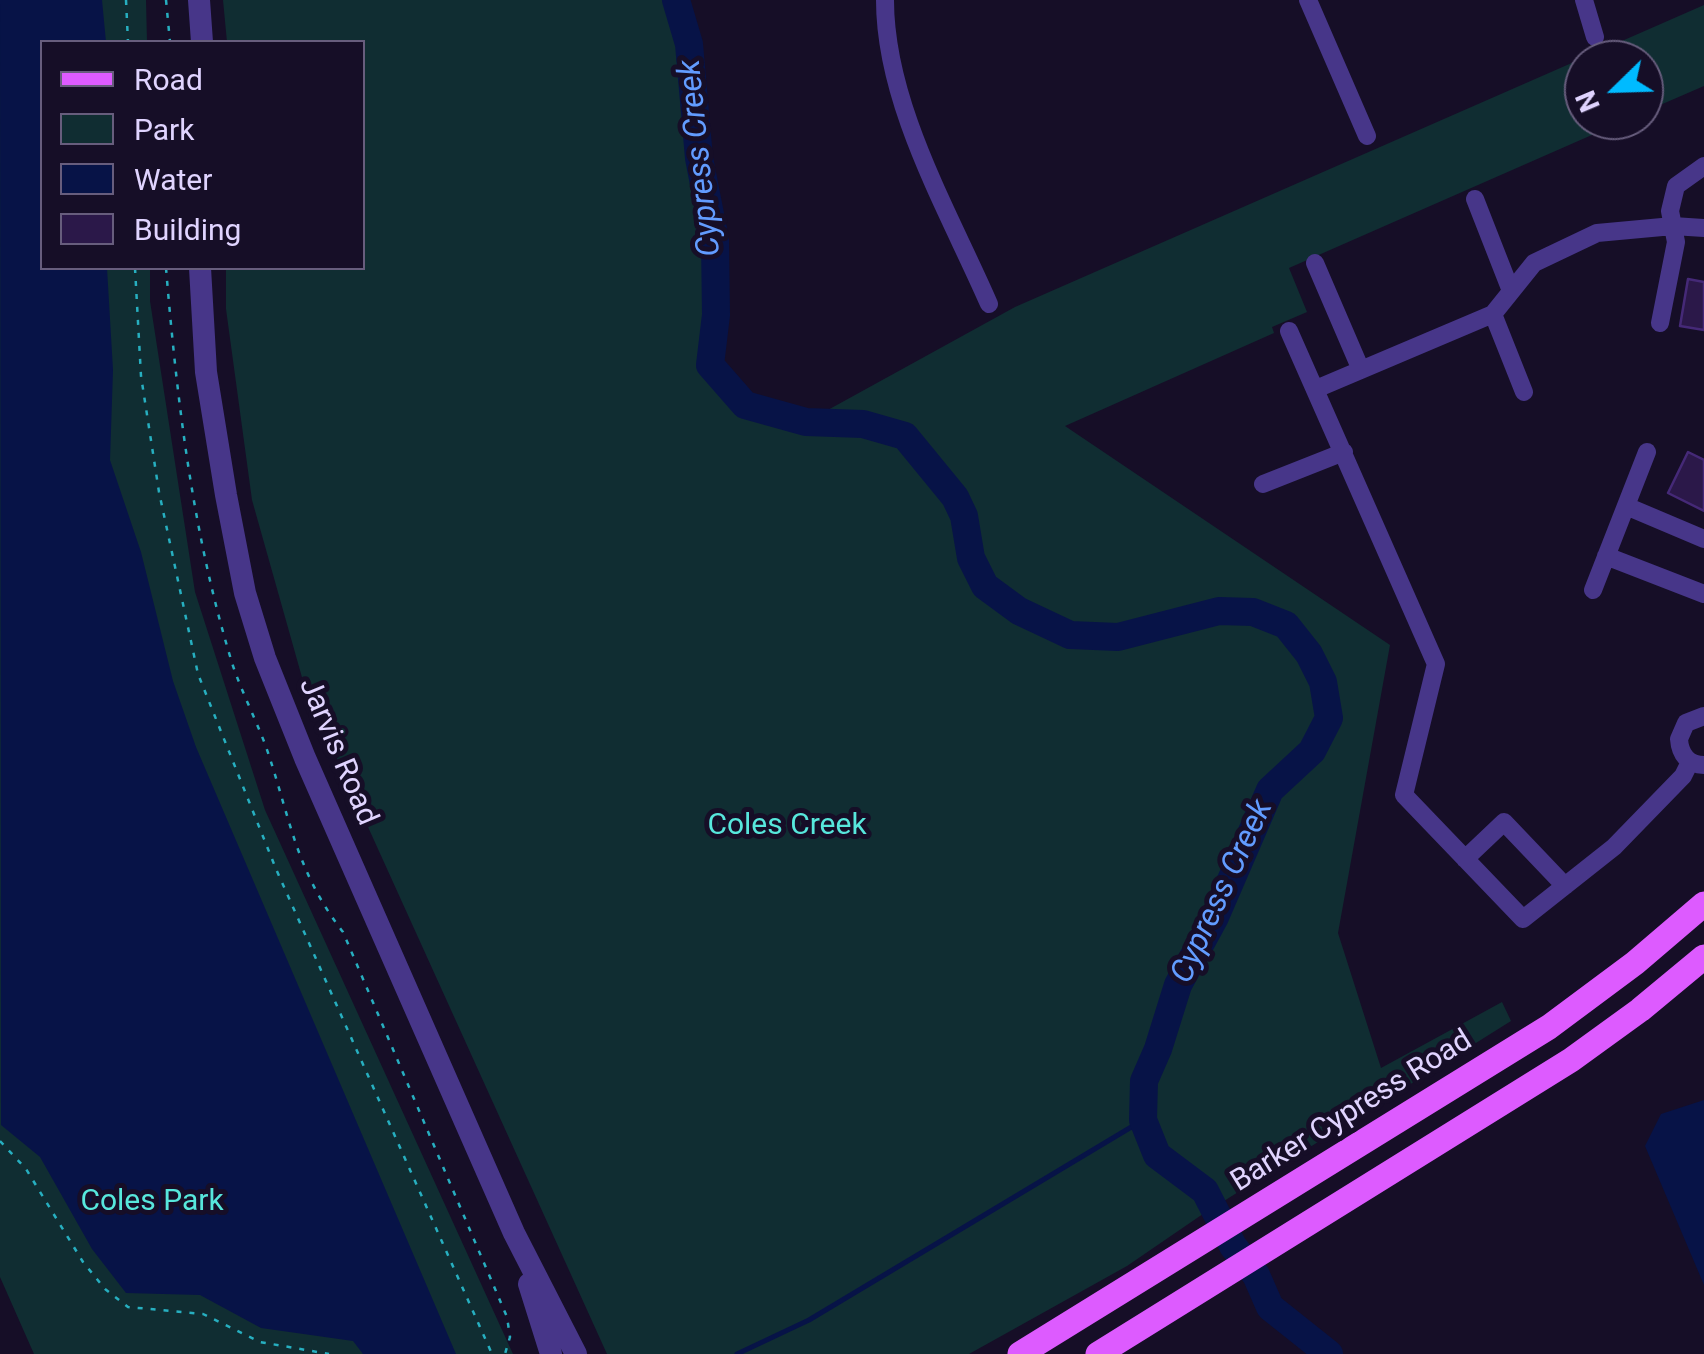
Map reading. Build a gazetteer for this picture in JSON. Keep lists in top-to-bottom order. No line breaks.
{"streets":{"main road":["Barker Cypress Road"],"street":["Jarvis Road"]},"water":["Cypress Creek"],"parks":["Coles Creek","Coles Park"],"legend":["Road","Park","Water","Building"],"north":"bottom left"}
